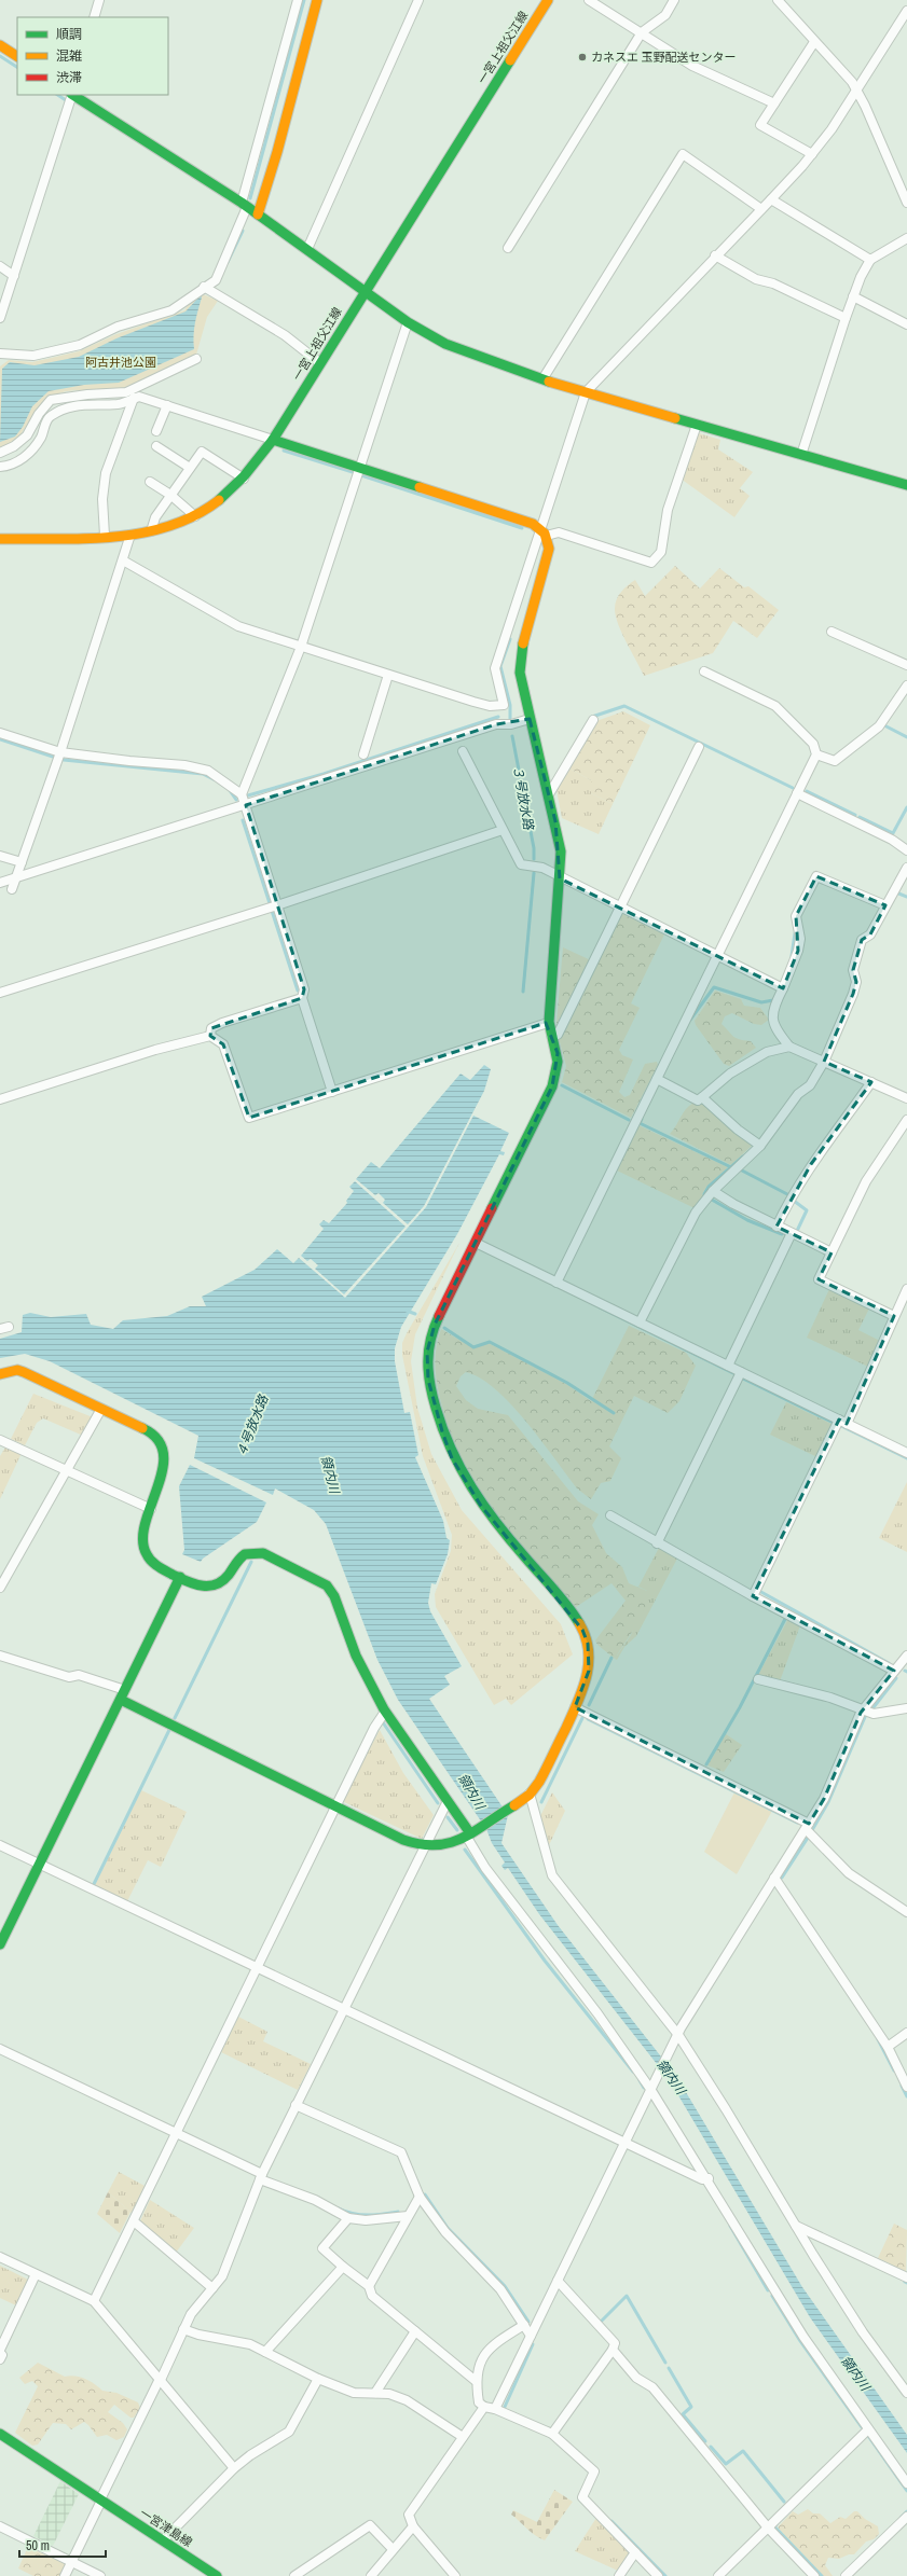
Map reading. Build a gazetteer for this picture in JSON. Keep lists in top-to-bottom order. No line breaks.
{"streets":{"street":["一宮上祖父江線","一宮津島線"]},"water":["３号放水路","４号放水路","領内川"],"parks":["阿古井池公園"],"places":["カネスエ 玉野配送センター"],"legend":["順調","混雑","渋滞"],"scale_bar":"50 m"}
